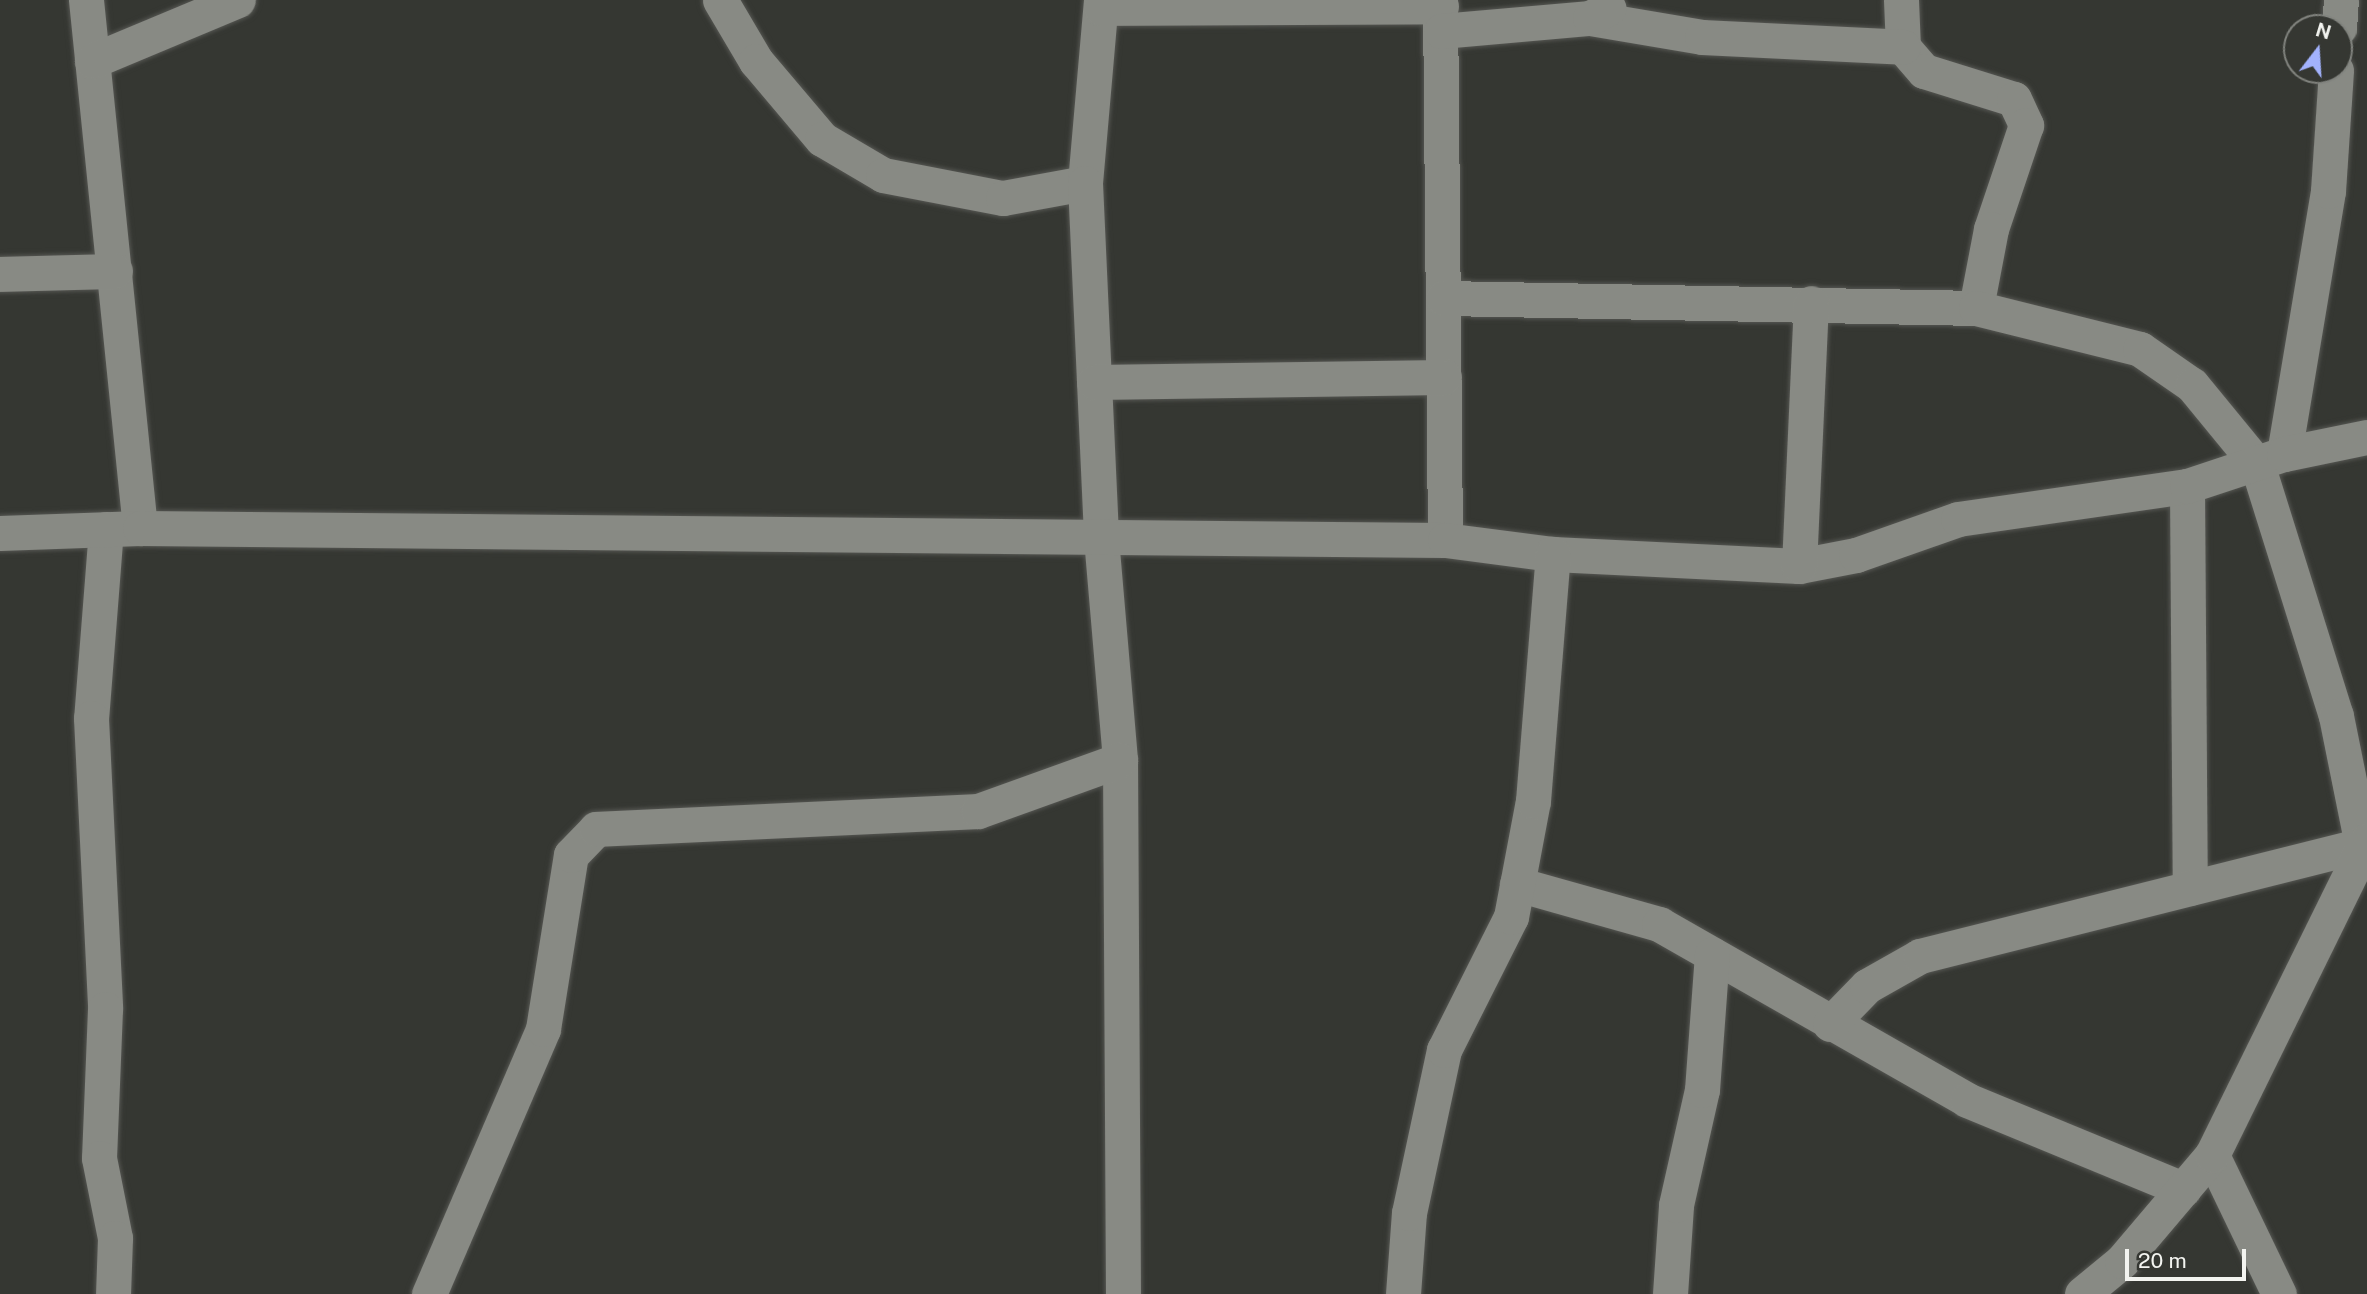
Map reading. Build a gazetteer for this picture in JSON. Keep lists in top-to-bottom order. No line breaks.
{"scale_bar":"20 m","north":"top"}
